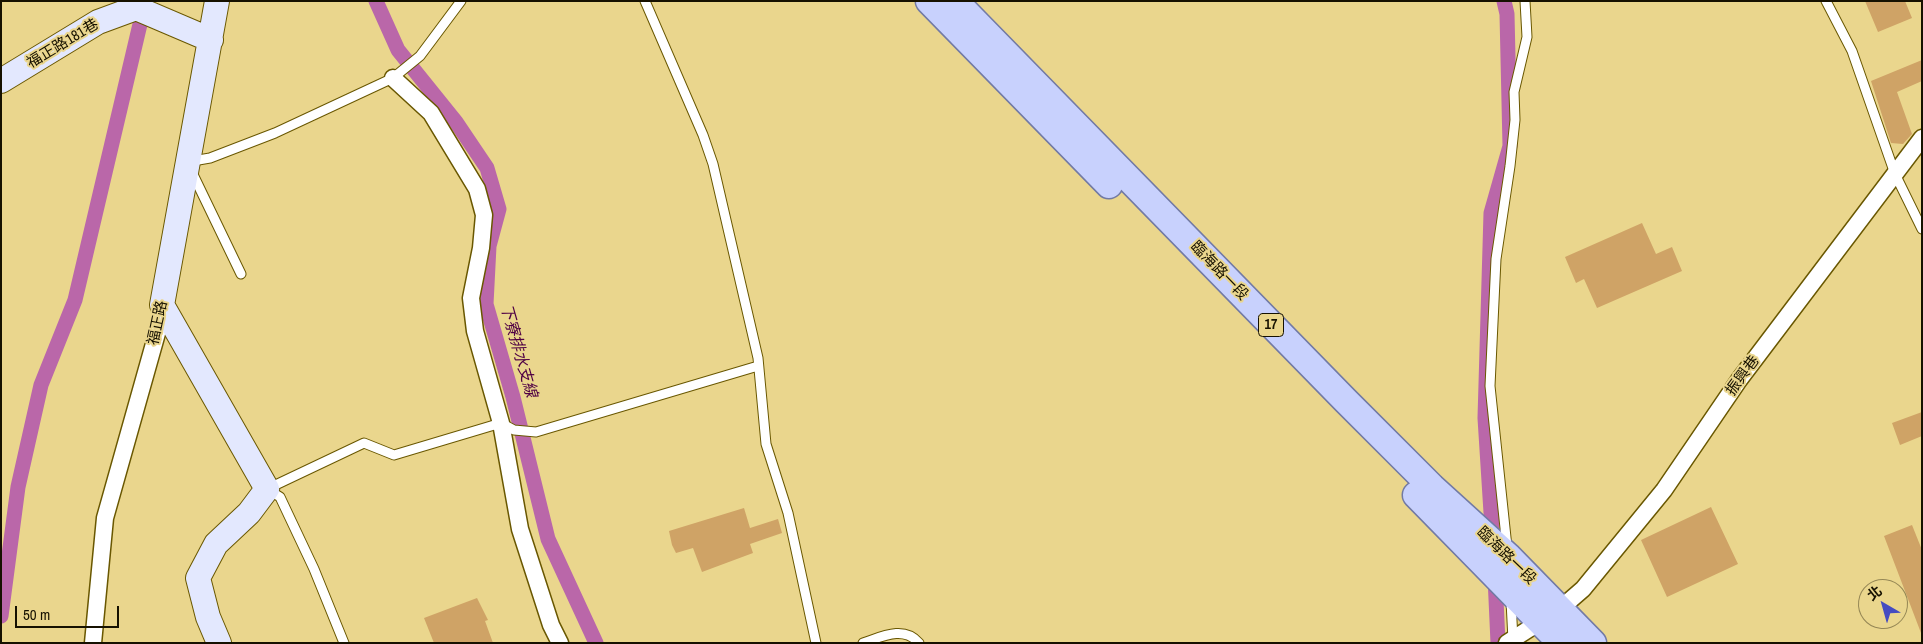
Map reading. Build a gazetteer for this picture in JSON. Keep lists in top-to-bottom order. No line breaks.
{"streets":{"main road":["臨海路一段","17"],"street":["福正路181巷","福正路","振興巷"]},"crossings":[["福正路181巷","福正路"],["臨海路一段","振興巷"]],"water":["下寮排水支線"],"scale_bar":"50 m","north":"top left"}
